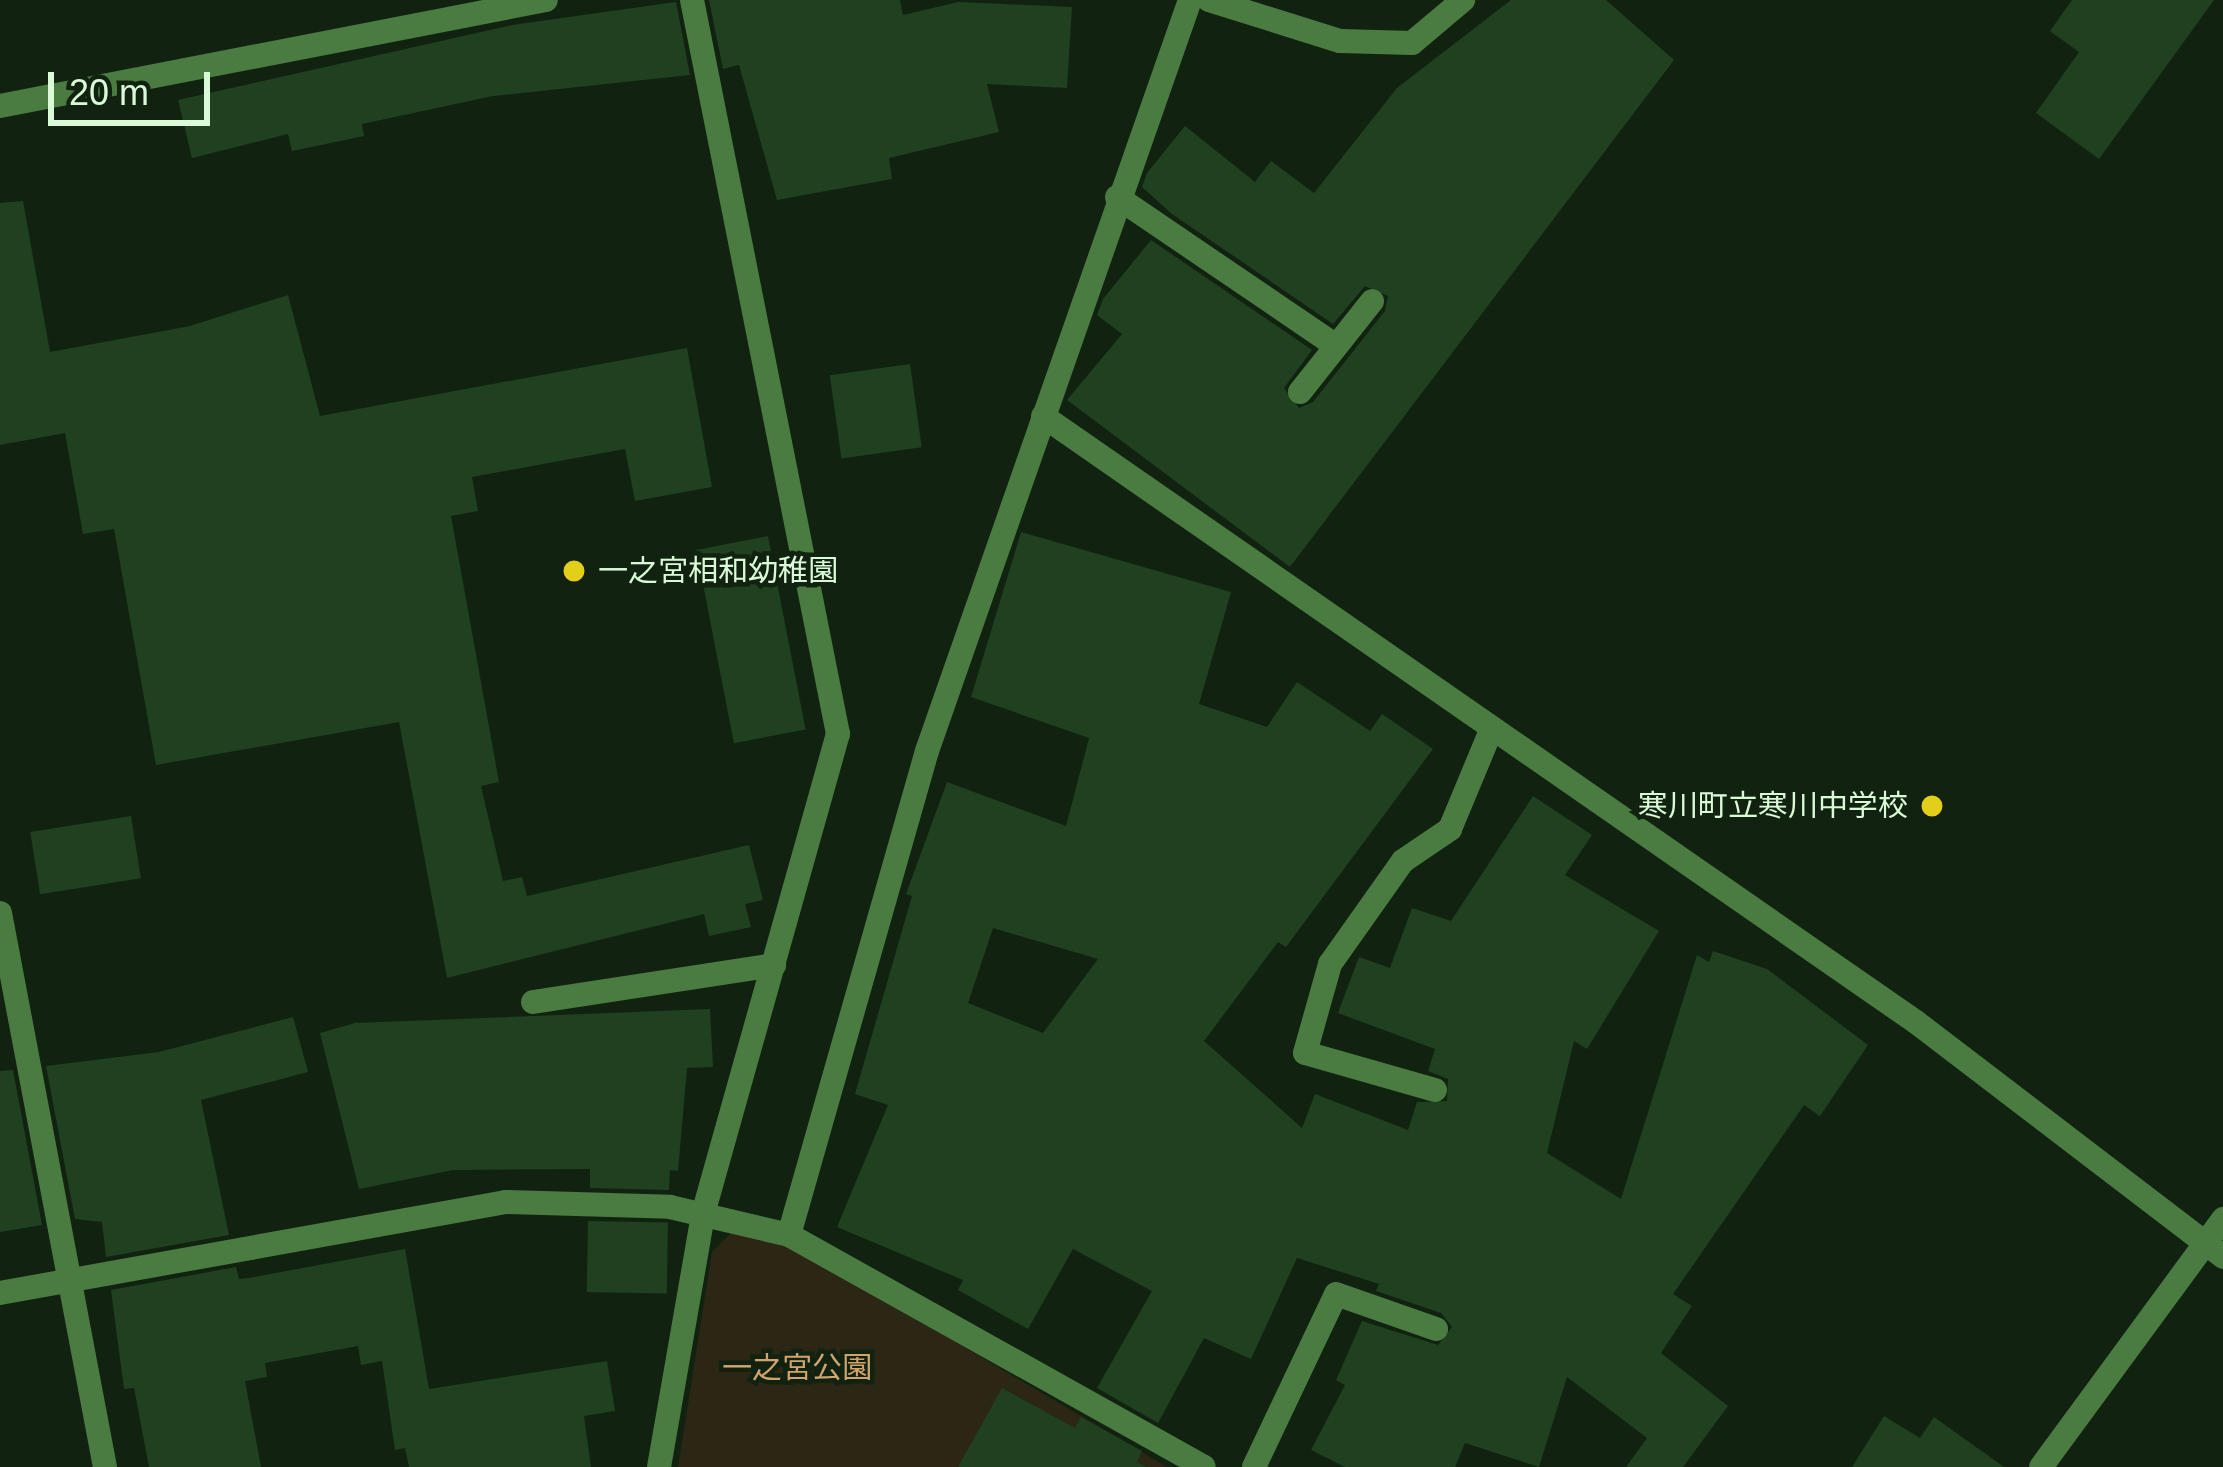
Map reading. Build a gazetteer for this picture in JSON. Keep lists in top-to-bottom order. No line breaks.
{"parks":["一之宮公園"],"places":["一之宮相和幼稚園","寒川町立寒川中学校"],"scale_bar":"20 m"}
